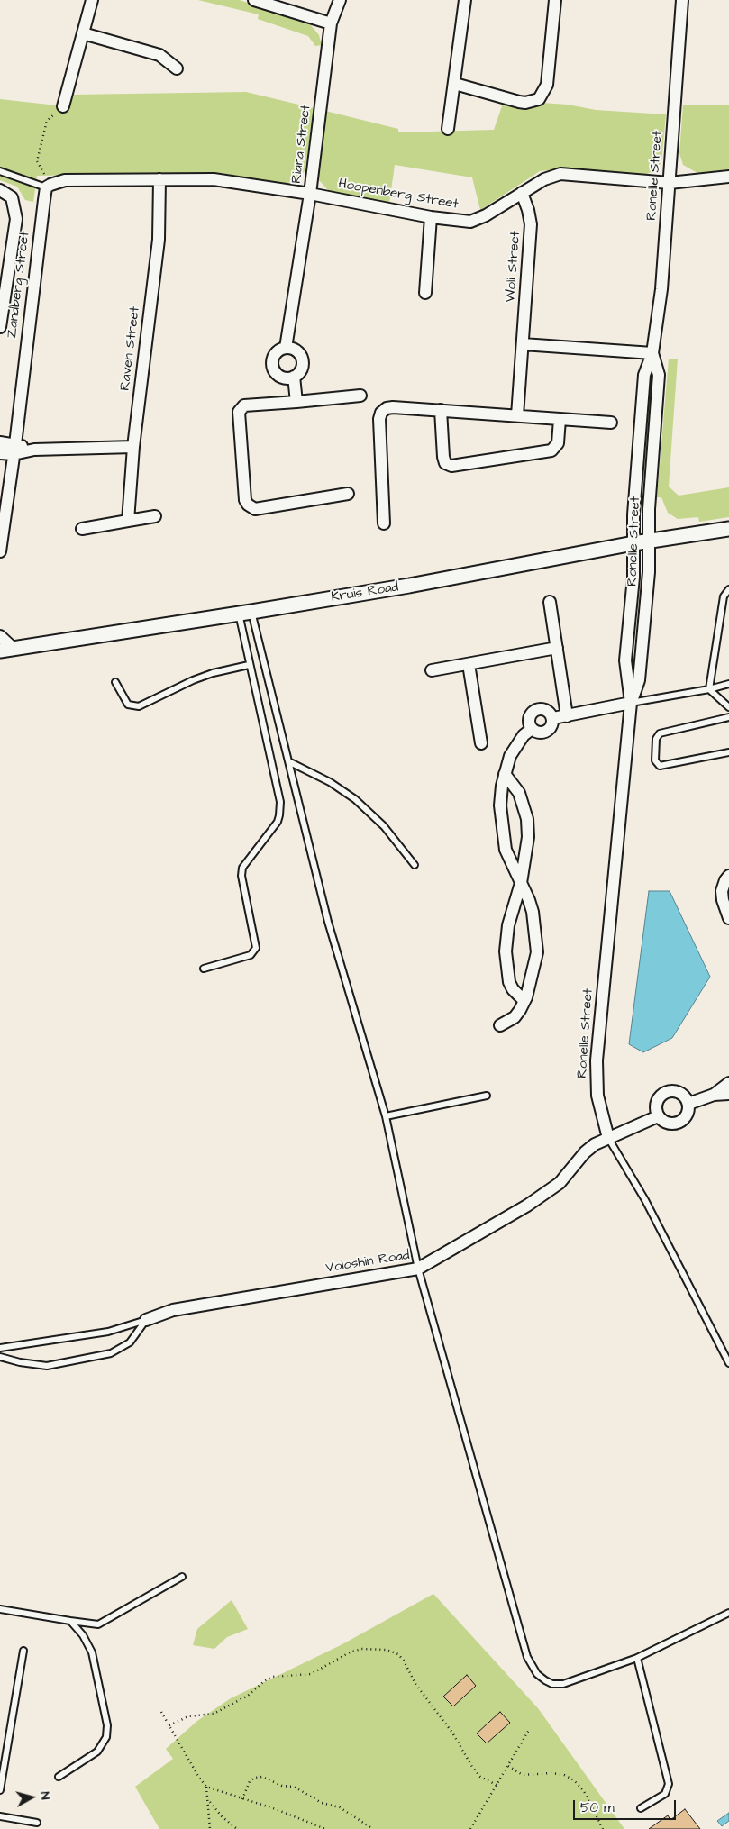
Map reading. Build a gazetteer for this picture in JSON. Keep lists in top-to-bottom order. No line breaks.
{"streets":{"street":["Riana Street","Ronelle Street","Hoopenberg Street","Woli Street","Zandberg Street","Raven Street","Kruis Road","Voloshin Road"]},"crossings":[["Riana Street","Hoopenberg Street"],["Ronelle Street","Hoopenberg Street"],["Ronelle Street","Kruis Road"],["Ronelle Street","Voloshin Road"],["Hoopenberg Street","Woli Street"],["Hoopenberg Street","Zandberg Street"],["Hoopenberg Street","Raven Street"]],"scale_bar":"50 m","north":"right"}
